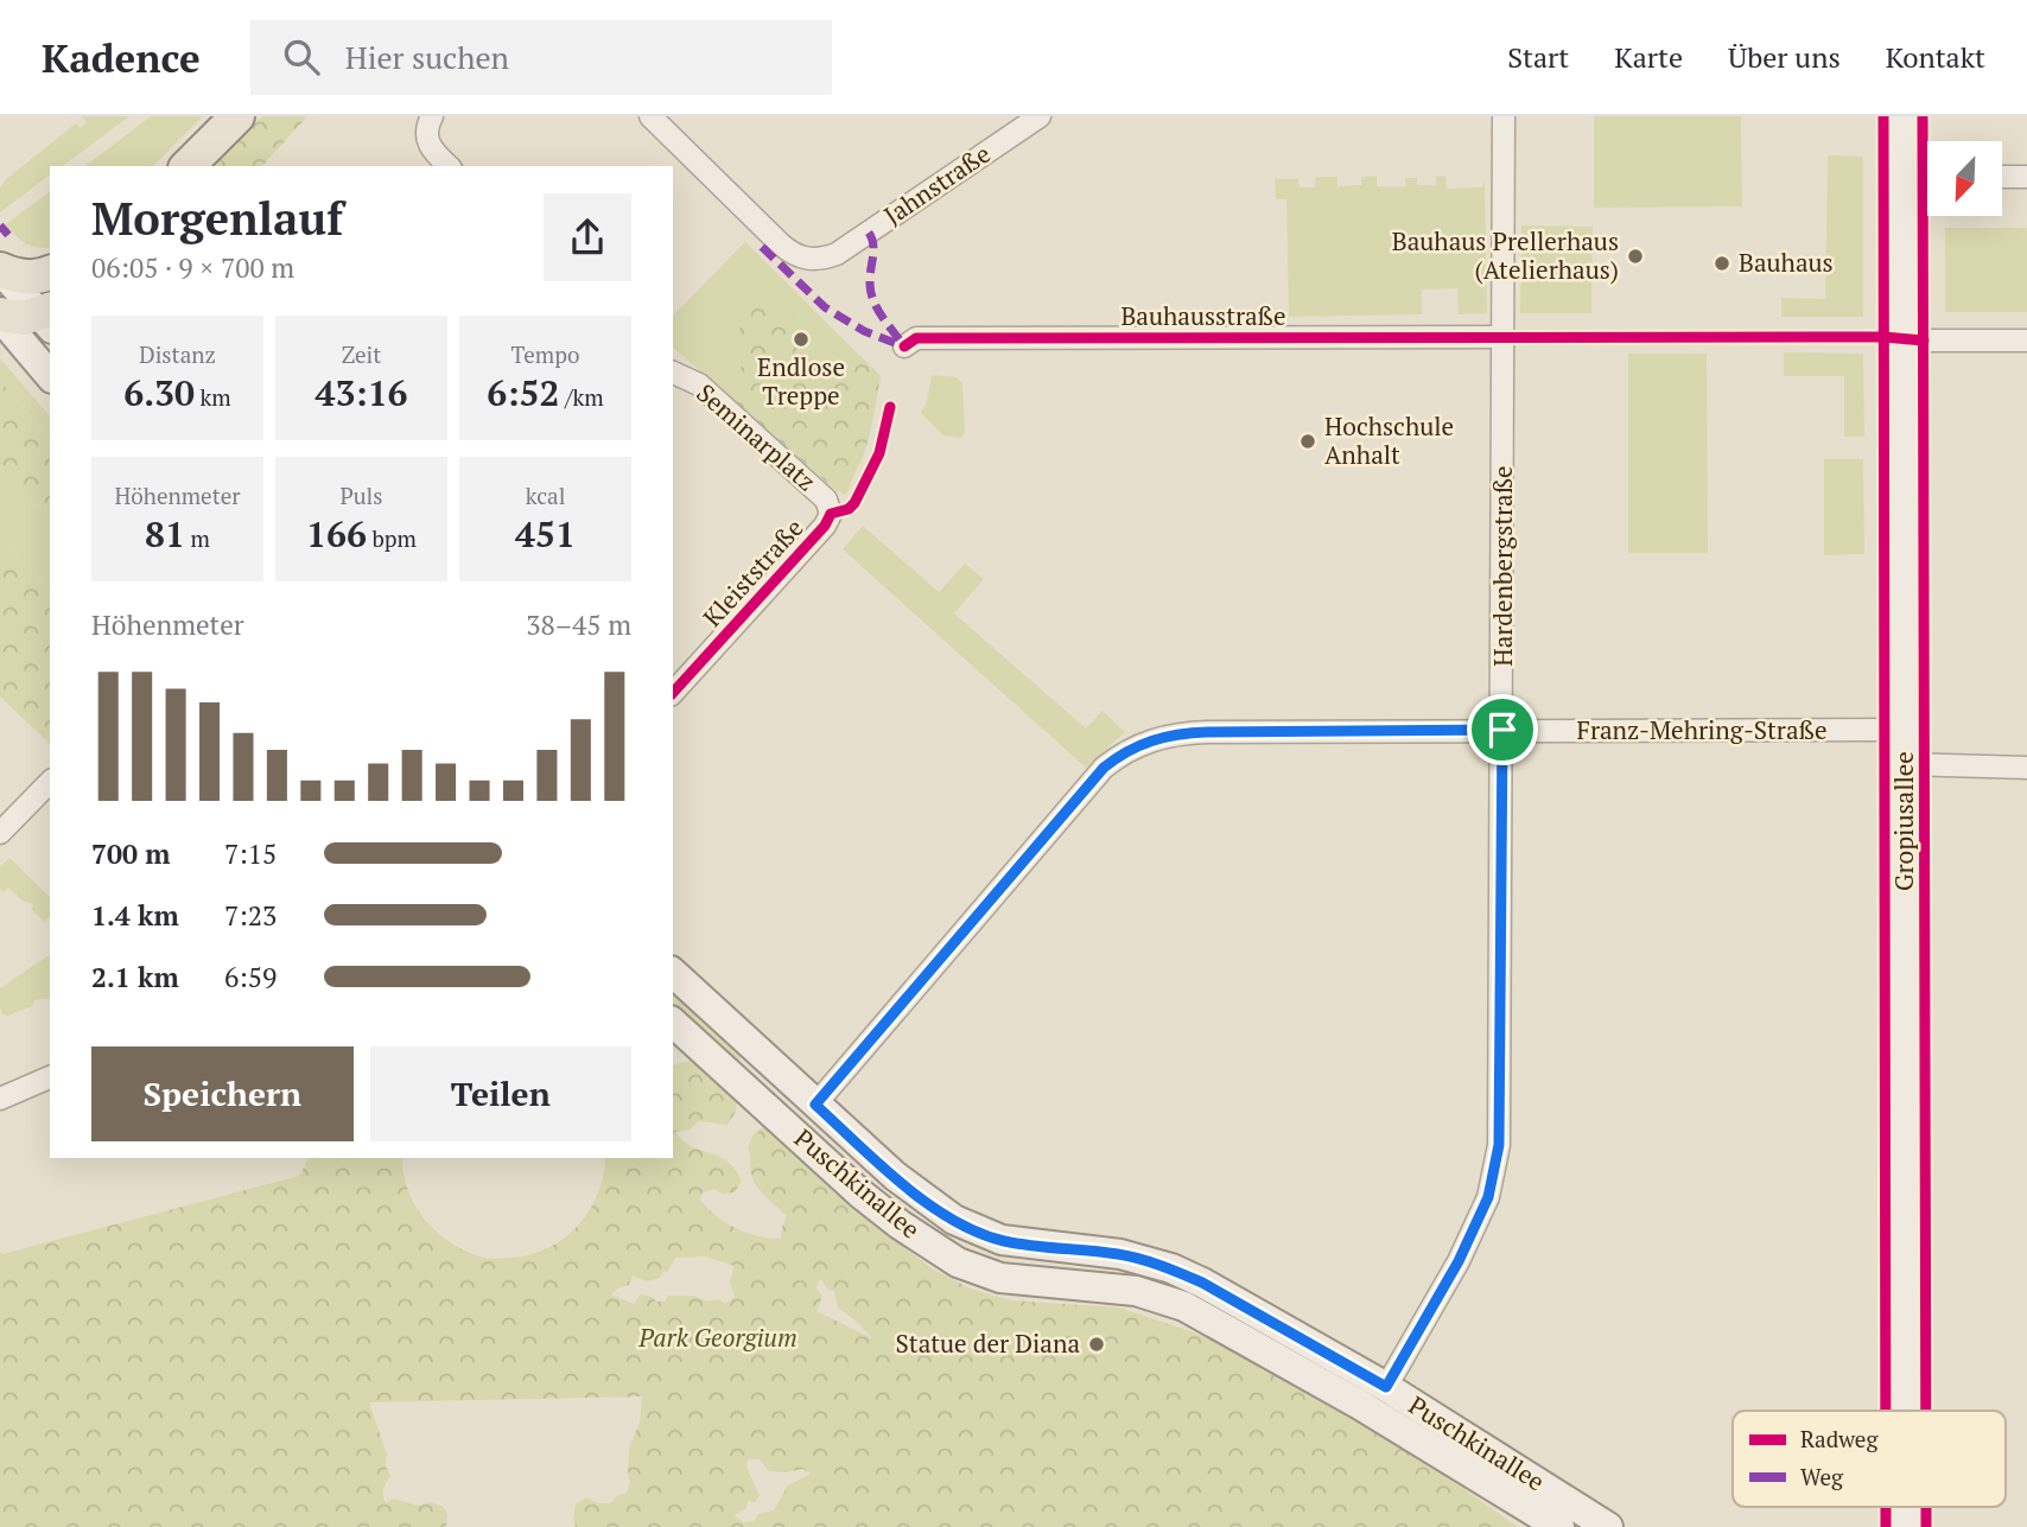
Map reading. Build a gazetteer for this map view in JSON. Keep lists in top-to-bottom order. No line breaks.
{"streets":{"main road":["Gropiusallee","Puschkinallee"],"street":["Jahnstraße","Bauhausstraße","Seminarplatz","Hardenbergstraße","Kleiststraße","Franz-Mehring-Straße"]},"crossings":[["Bauhausstraße","Hardenbergstraße"],["Seminarplatz","Kleiststraße"],["Hardenbergstraße","Franz-Mehring-Straße"],["Hardenbergstraße","Puschkinallee"],["Franz-Mehring-Straße","Gropiusallee"],["Franz-Mehring-Straße","Puschkinallee"]],"parks":["Park Georgium"],"places":["Bauhaus Prellerhaus (Atelierhaus)","Bauhaus","Endlose Treppe","Hochschule Anhalt","Statue der Diana"],"legend":["Radweg","Weg"],"north":"bottom left","page":{"header":"Kadence","search":"Hier suchen","nav":["Start","Karte","Über uns","Kontakt"],"heading":["Morgenlauf","06:05 · 9 × 700 m"],"stats":[["Distanz","6.30 km"],["Zeit","43:16"],["Tempo","6:52 /km"],["Höhenmeter","81 m"],["Puls","166 bpm"],["kcal","451"]],"chart":["Höhenmeter","38–45 m"],"list":[{"name":"700 m","note":"7:15"},{"name":"1.4 km","note":"7:23"},{"name":"2.1 km","note":"6:59"}],"buttons":["Speichern","Teilen"]}}
